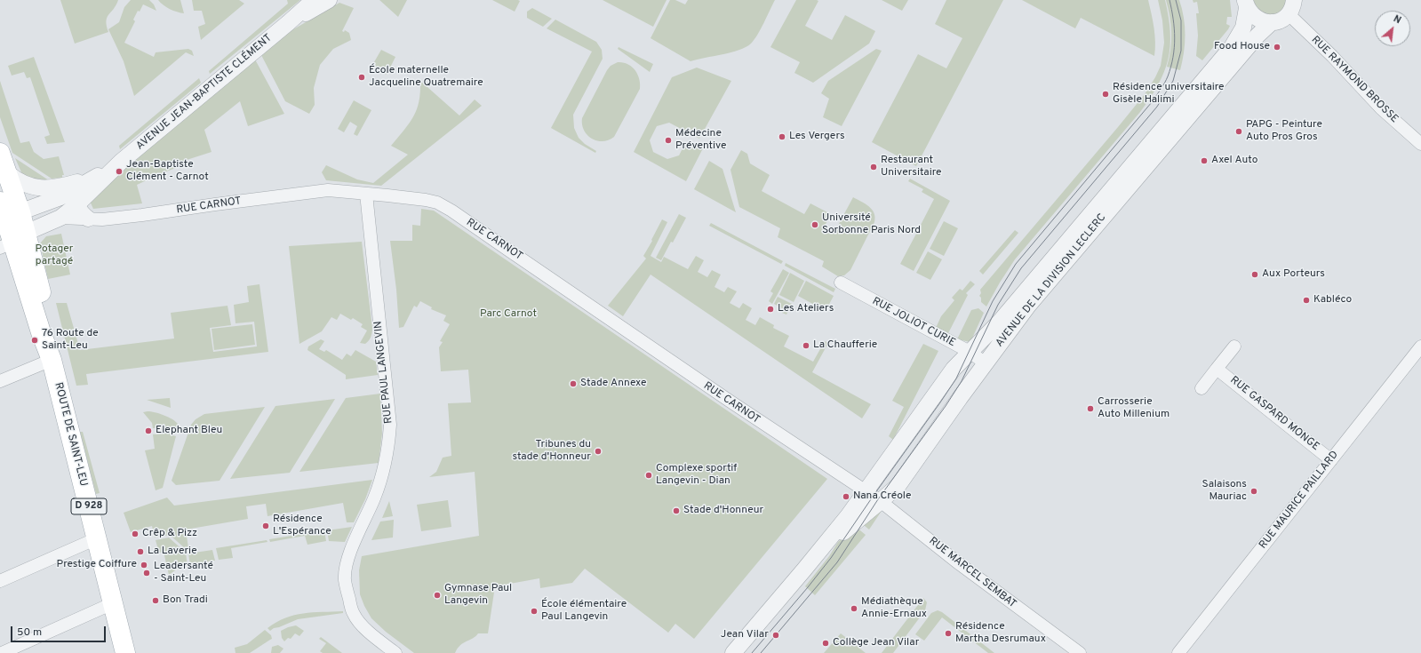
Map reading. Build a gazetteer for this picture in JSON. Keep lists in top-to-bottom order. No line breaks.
{"streets":{"main road":["ROUTE DE SAINT-LEU","D 928"],"street":["RUE RAYMOND BROSSE","AVENUE JEAN-BAPTISTE CLÉMENT","RUE CARNOT","AVENUE DE LA DIVISION LECLERC","RUE JOLIOT CURIE","RUE PAUL LANGEVIN","RUE GASPARD MONGE","RUE MAURICE PAILLARD","RUE MARCEL SEMBAT"]},"crossings":[["RUE RAYMOND BROSSE","AVENUE DE LA DIVISION LECLERC"],["AVENUE JEAN-BAPTISTE CLÉMENT","RUE CARNOT"],["AVENUE JEAN-BAPTISTE CLÉMENT","ROUTE DE SAINT-LEU"],["RUE CARNOT","AVENUE DE LA DIVISION LECLERC"],["RUE CARNOT","RUE PAUL LANGEVIN"],["RUE CARNOT","RUE MARCEL SEMBAT"],["AVENUE DE LA DIVISION LECLERC","RUE JOLIOT CURIE"],["AVENUE DE LA DIVISION LECLERC","RUE MARCEL SEMBAT"],["RUE GASPARD MONGE","RUE MAURICE PAILLARD"]],"parks":["Potager partagé","Parc Carnot"],"places":["Food House","École maternelle Jacqueline Quatremaire","Résidence universitaire Gisèle Halimi","PAPG - Peinture Auto Pros Gros","Les Vergers","Médecine Préventive","Axel Auto","Restaurant Universitaire","Jean-Baptiste Clément - Carnot","Université Sorbonne Paris Nord","Aux Porteurs","Kabléco","Les Ateliers","76 Route de Saint-Leu","La Chaufferie","Stade Annexe","Carrosserie Auto Millenium","Elephant Bleu","Tribunes du stade d'Honneur","Complexe sportif Langevin - Dian","Salaisons Mauriac","Nana Créole","Stade d'Honneur","Résidence L'Espérance","Crêp & Pizz","La Laverie","Prestige Coiffure","Leadersanté - Saint-Leu","Gymnase Paul Langevin","Bon Tradi","Médiathèque Annie-Ernaux","École élémentaire Paul Langevin","Résidence Martha Desrumaux","Jean Vilar","Collège Jean Vilar"],"scale_bar":"50 m","north":"top right"}
